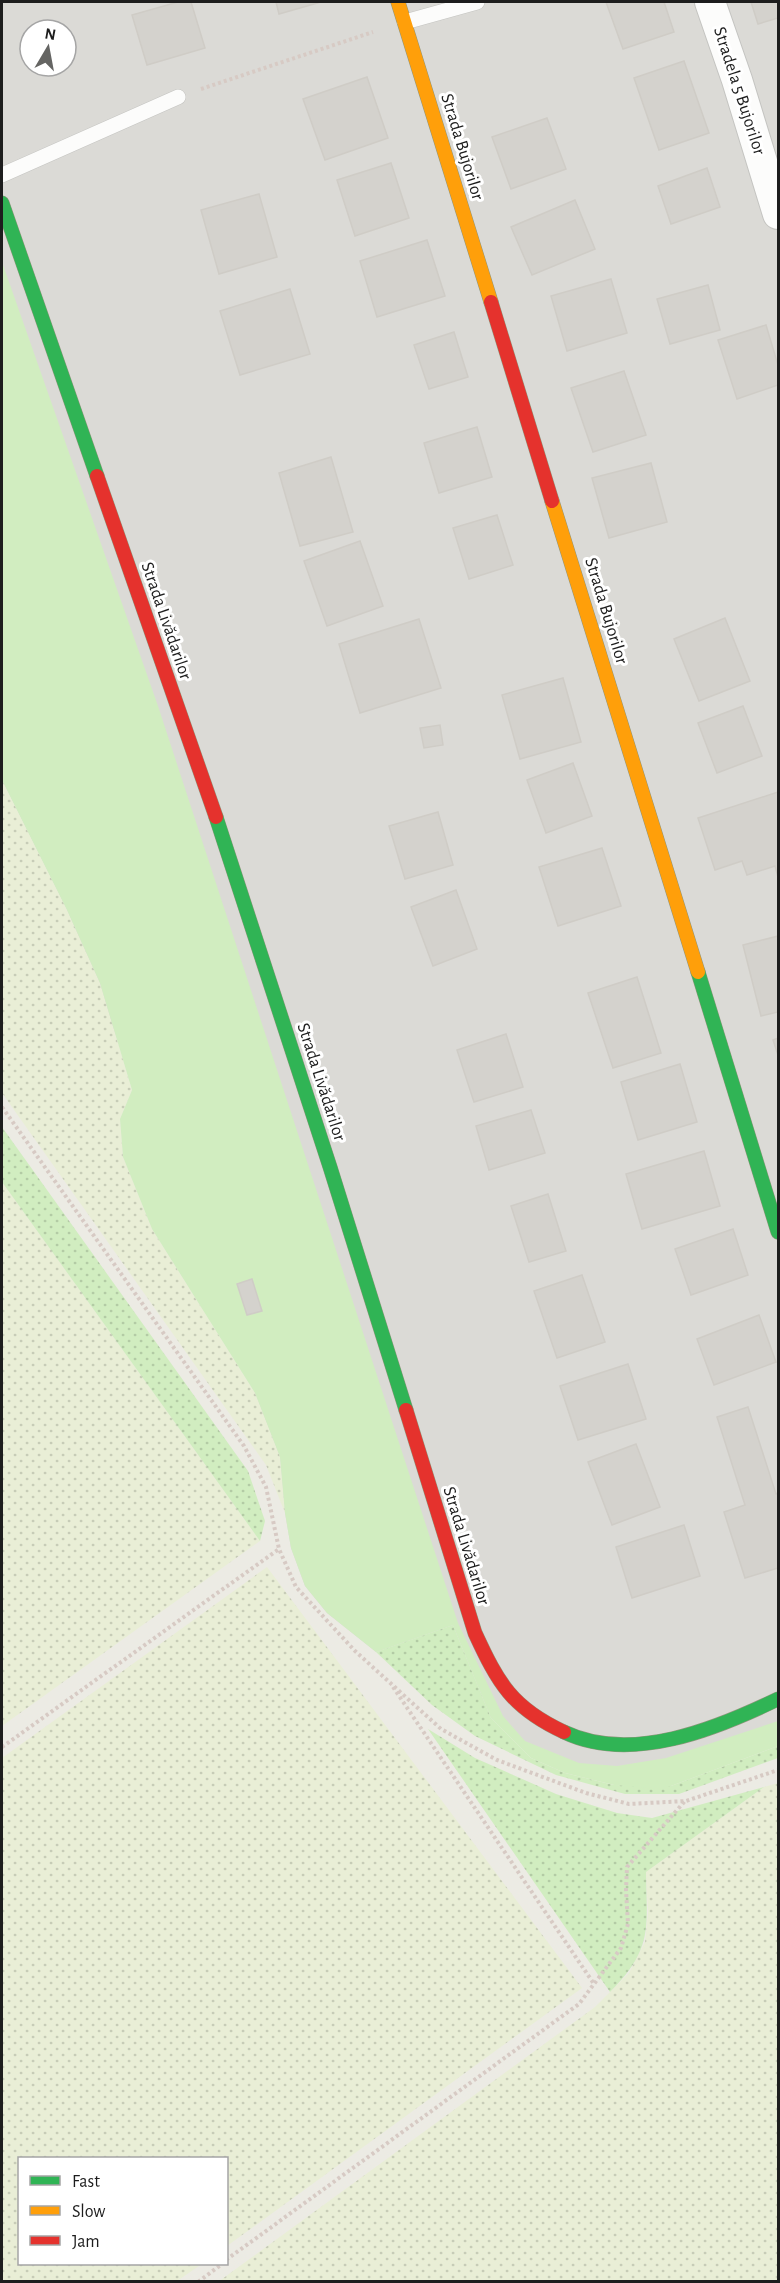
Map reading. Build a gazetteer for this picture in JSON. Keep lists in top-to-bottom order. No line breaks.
{"streets":{"street":["Stradela 5 Bujorilor","Strada Bujorilor","Strada Livădarilor"]},"legend":["Fast","Slow","Jam"],"north":"top"}
